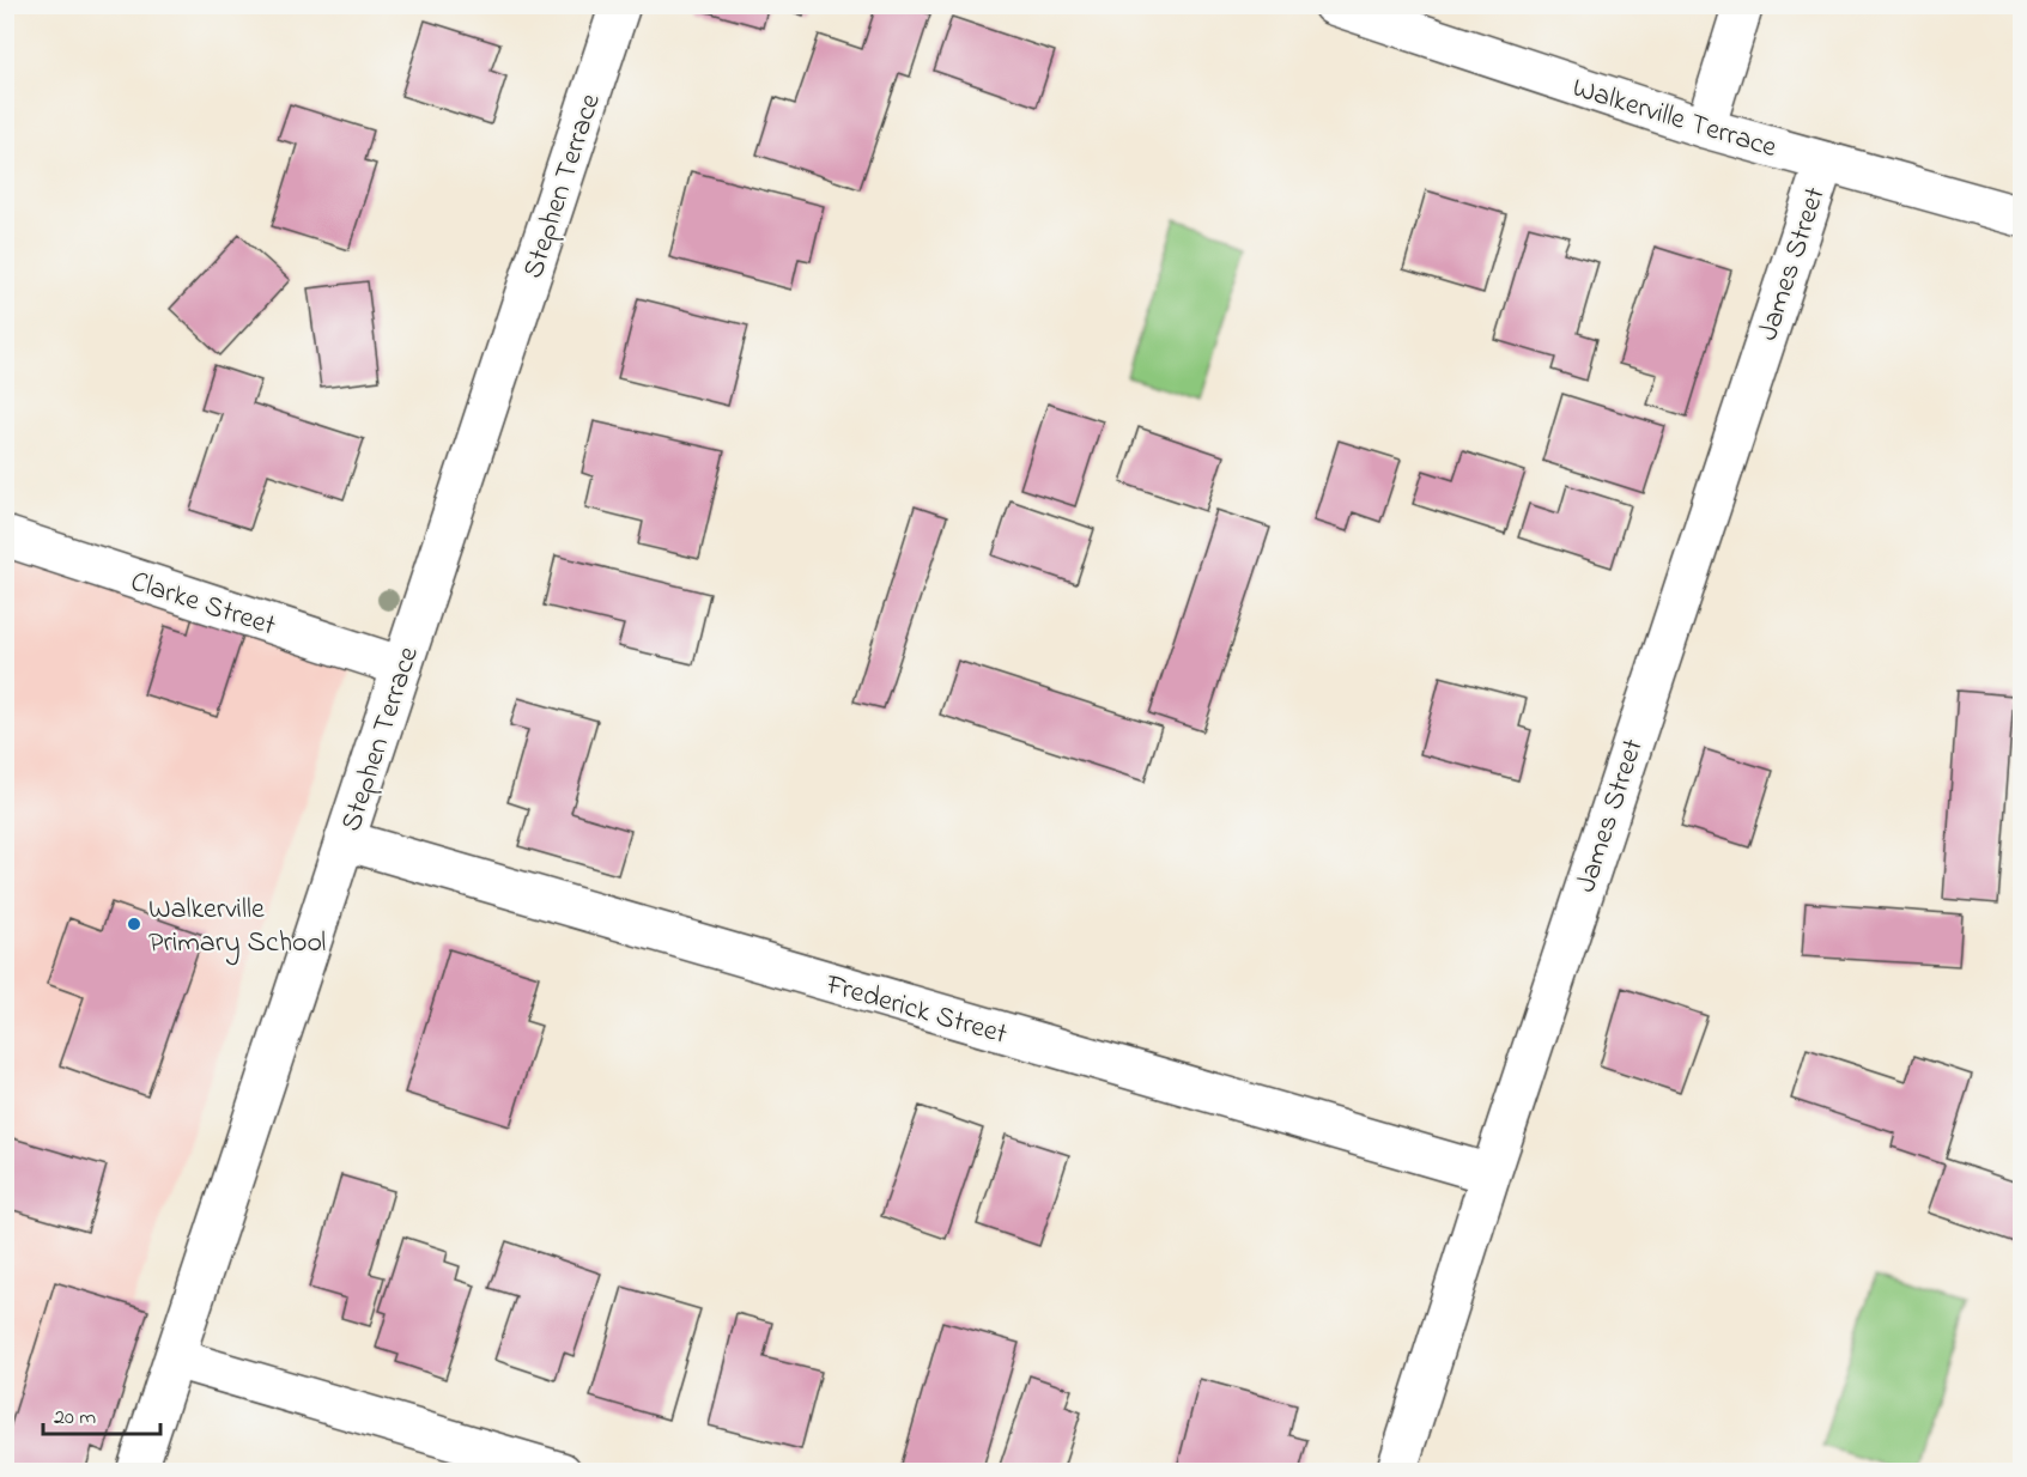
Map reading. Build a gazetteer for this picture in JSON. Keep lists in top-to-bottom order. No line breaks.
{"streets":{"street":["Walkerville Terrace","Stephen Terrace","James Street","Clarke Street","Frederick Street"]},"crossings":[["Walkerville Terrace","James Street"],["Stephen Terrace","Clarke Street"],["Stephen Terrace","Frederick Street"],["James Street","Frederick Street"]],"places":["Walkerville Primary School"],"scale_bar":"20 m"}
